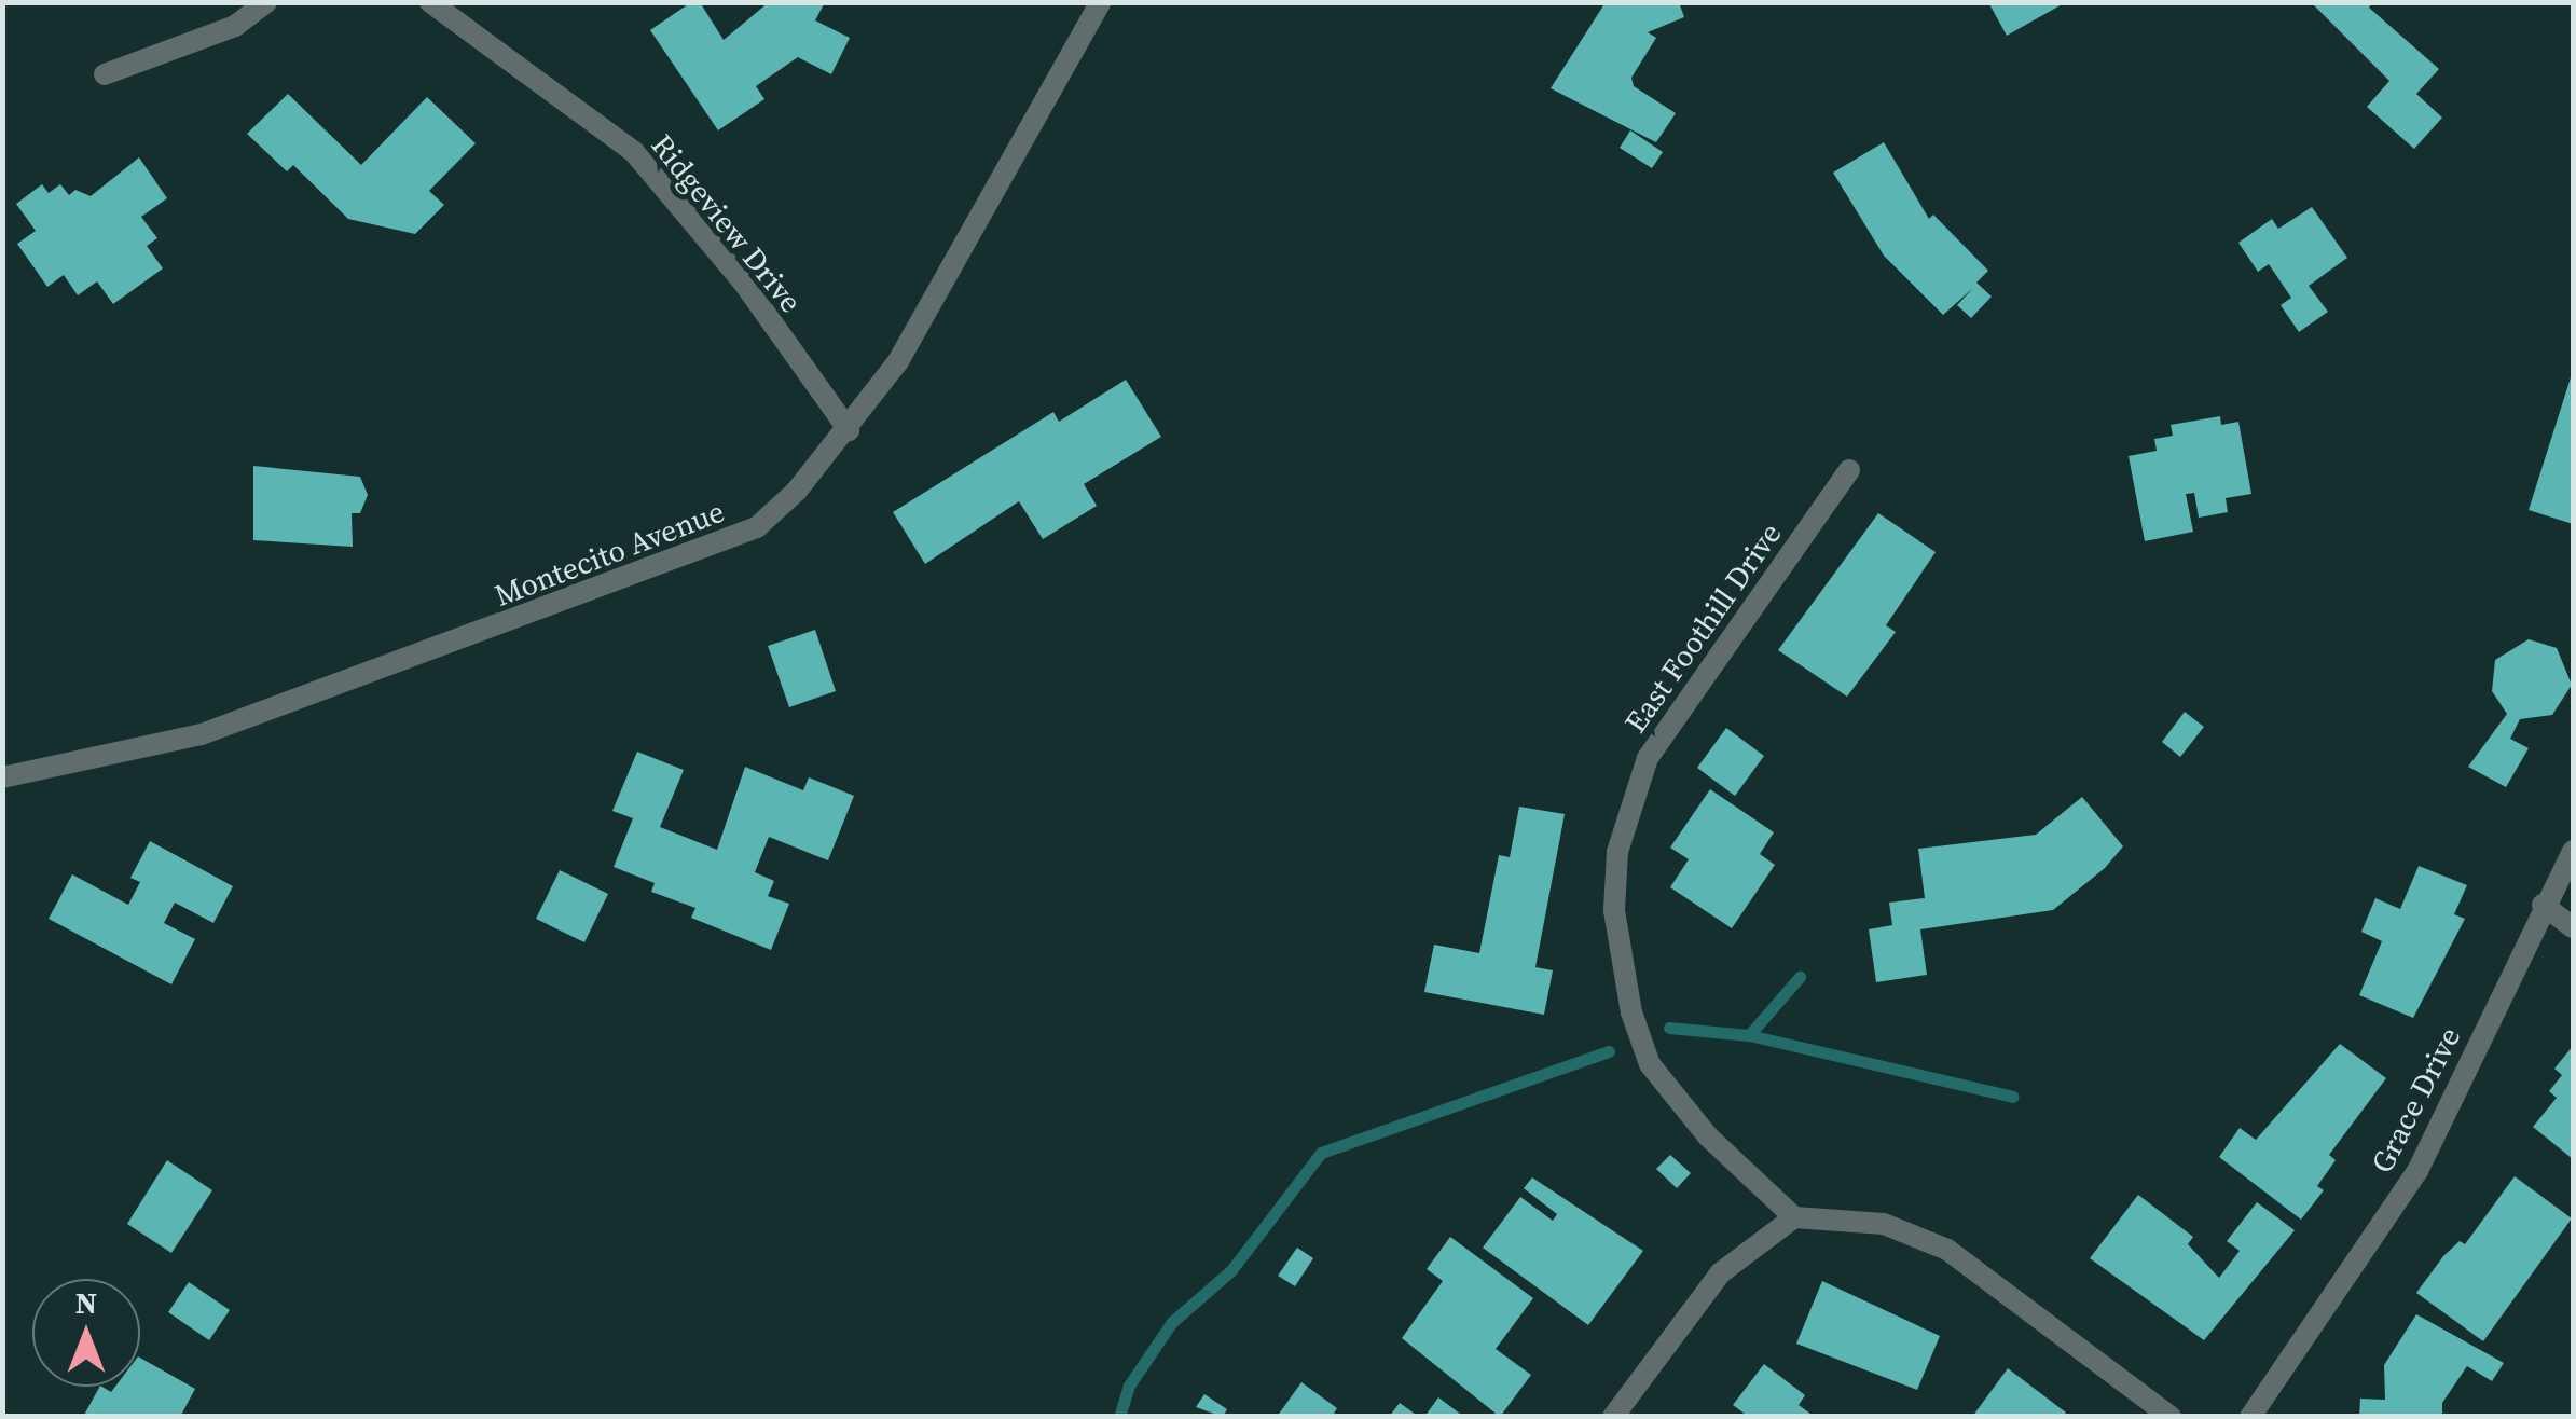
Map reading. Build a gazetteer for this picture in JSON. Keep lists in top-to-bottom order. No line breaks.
{"streets":{"street":["Ridgeview Drive","Montecito Avenue","East Foothill Drive","Grace Drive"]},"crossings":[["Ridgeview Drive","Montecito Avenue"]],"north":"top"}
